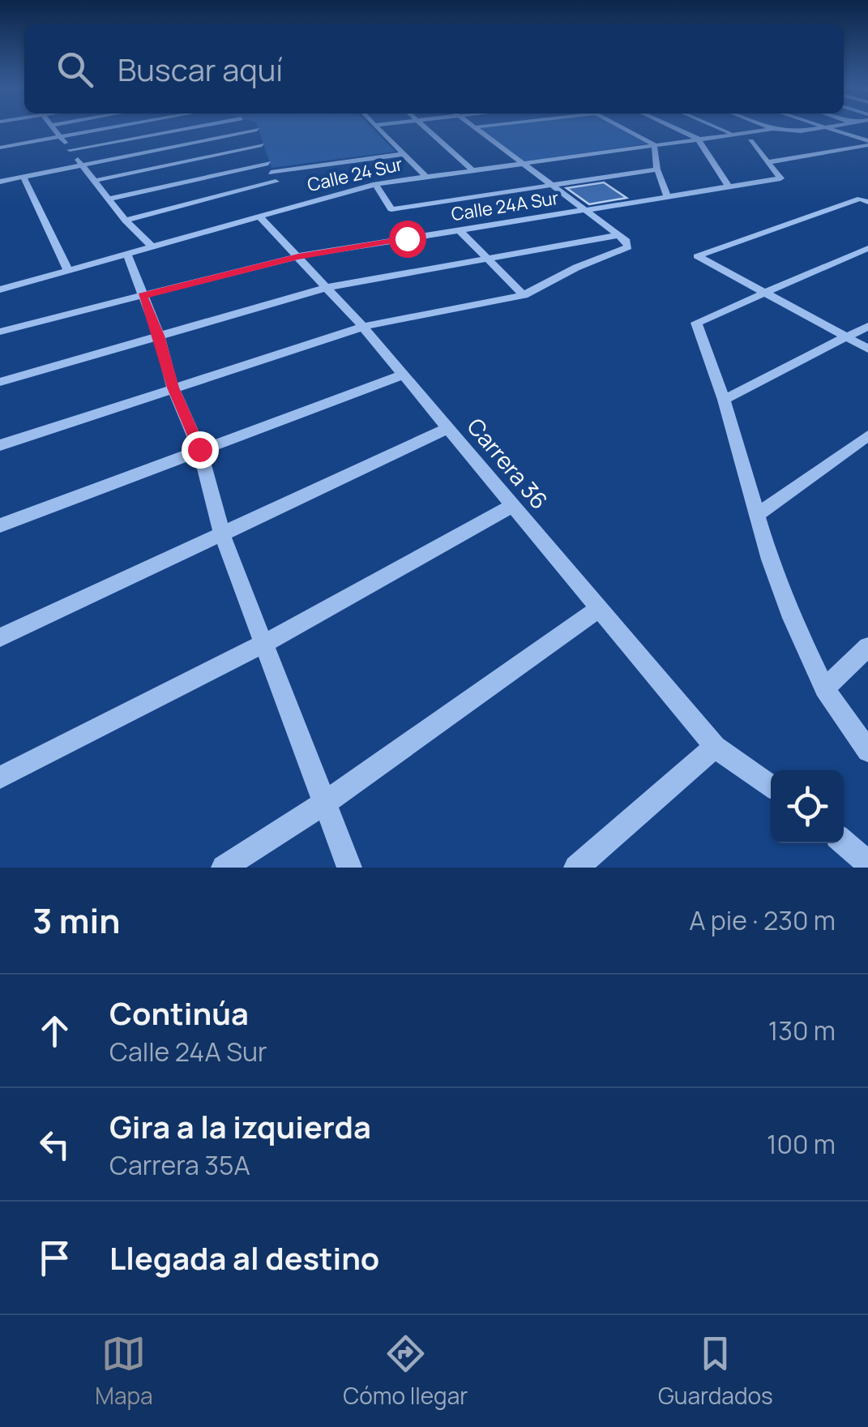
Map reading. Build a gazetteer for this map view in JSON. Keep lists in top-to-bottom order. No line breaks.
{"streets":{"street":["Calle 24 Sur","Calle 24A Sur","Carrera 36"]},"crossings":[["Calle 24 Sur","Carrera 36"],["Calle 24A Sur","Carrera 36"]],"page":{"search":"Buscar aquí","heading":["3 min","A pie · 230 m"],"list":[["Continúa","Calle 24A Sur","130 m"],["Gira a la izquierda","Carrera 35A","100 m"],"Llegada al destino"],"nav":["Mapa","Cómo llegar","Guardados"]}}
